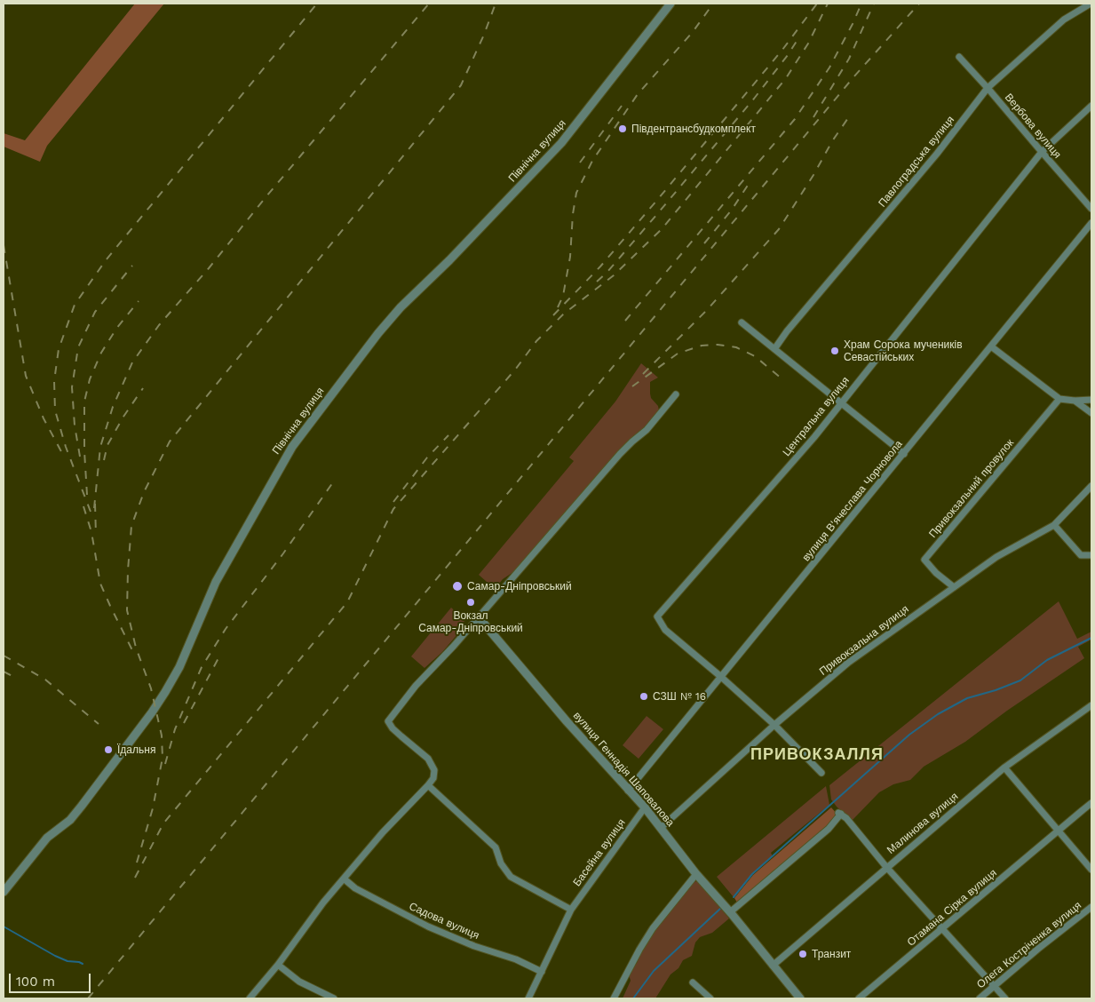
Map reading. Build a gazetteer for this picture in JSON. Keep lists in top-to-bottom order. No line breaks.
{"streets":{"street":["Вербова вулиця","Північна вулиця","Павлоградська вулиця","Центральна вулиця","Привокзальний провулок","вулиця В'ячеслава Чорновола","Привокзальна вулиця","вулиця Геннадія Шаповалова","Малинова вулиця","Басейна вулиця","Отамана Сірка вулиця","Садова вулиця","Олега Костріченка вулиця"]},"crossings":[["Вербова вулиця","Павлоградська вулиця"],["Вербова вулиця","Центральна вулиця"],["Центральна вулиця","вулиця В'ячеслава Чорновола"],["Привокзальний провулок","Привокзальна вулиця"],["вулиця В'ячеслава Чорновола","вулиця Геннадія Шаповалова"],["Привокзальна вулиця","вулиця Геннадія Шаповалова"],["вулиця Геннадія Шаповалова","Малинова вулиця"],["вулиця Геннадія Шаповалова","Басейна вулиця"],["Басейна вулиця","Садова вулиця"]],"districts":["ПРИВОКЗАЛЛЯ"],"places":["Південтрансбудкомплект","Храм Сорока мучеників Севастійських","Самар-Дніпровський","Вокзал Самар-Дніпровський","СЗШ № 16","Їдальня","Транзит"],"scale_bar":"100 m"}
